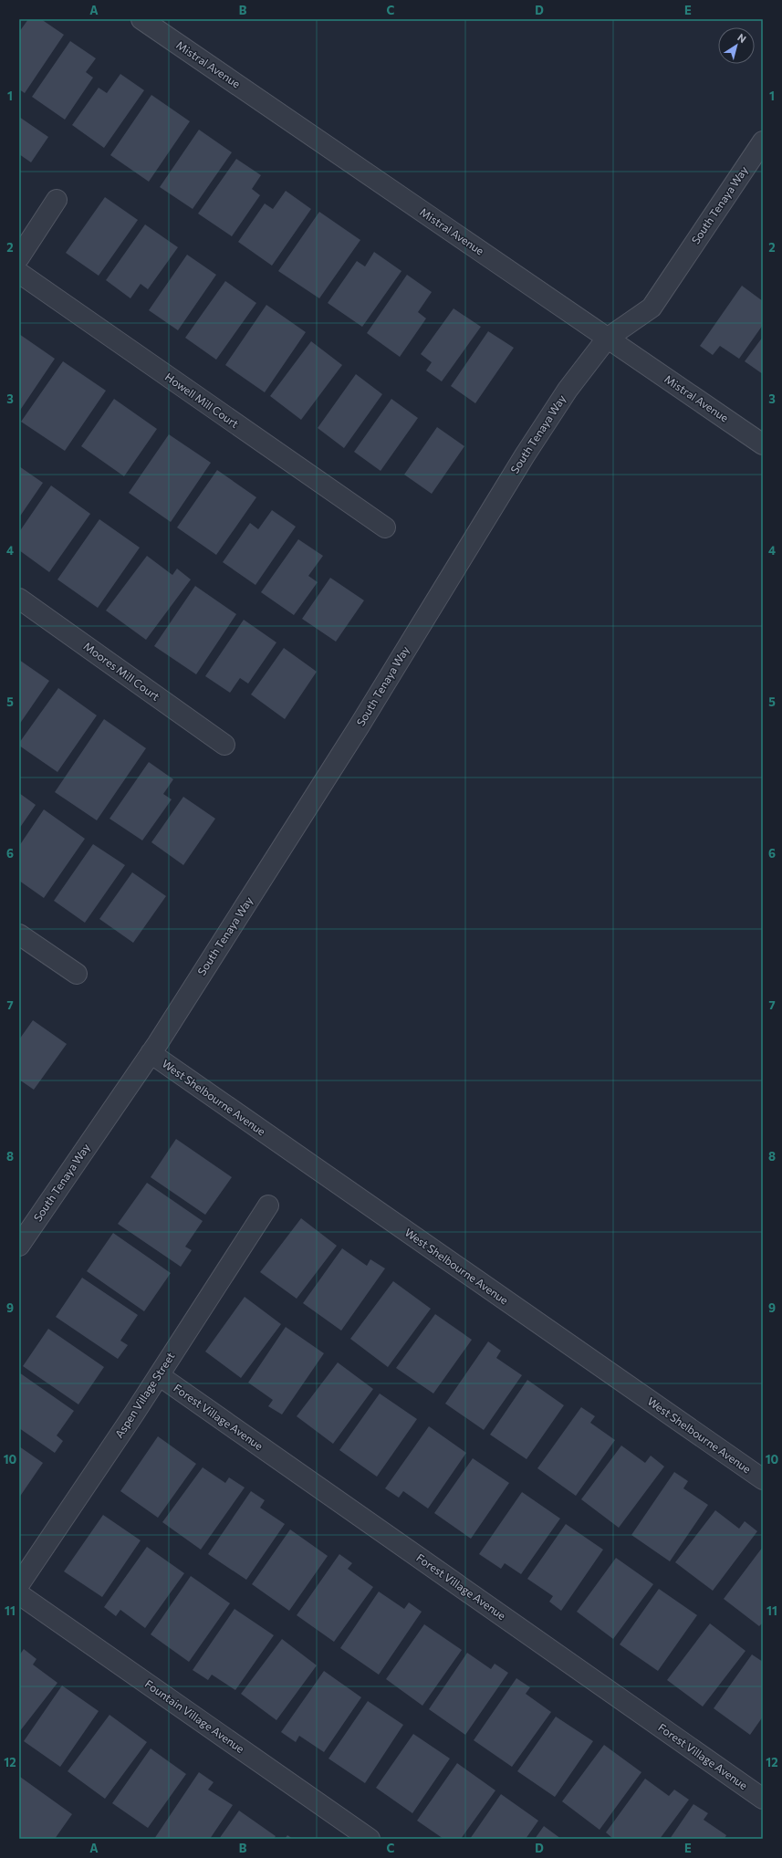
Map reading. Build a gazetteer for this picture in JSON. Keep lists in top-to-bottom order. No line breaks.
{"streets":{"street":["Mistral Avenue","South Tenaya Way","Howell Mill Court","Moores Mill Court","West Shelbourne Avenue","Aspen Village Street","Forest Village Avenue","Fountain Village Avenue"]},"crossings":[["Mistral Avenue","South Tenaya Way"],["South Tenaya Way","West Shelbourne Avenue"],["Aspen Village Street","Forest Village Avenue"]],"north":"top right","grid":{"columns":["A","B","C","D","E"],"rows":["1","2","3","4","5","6","7","8","9","10","11","12"]}}
